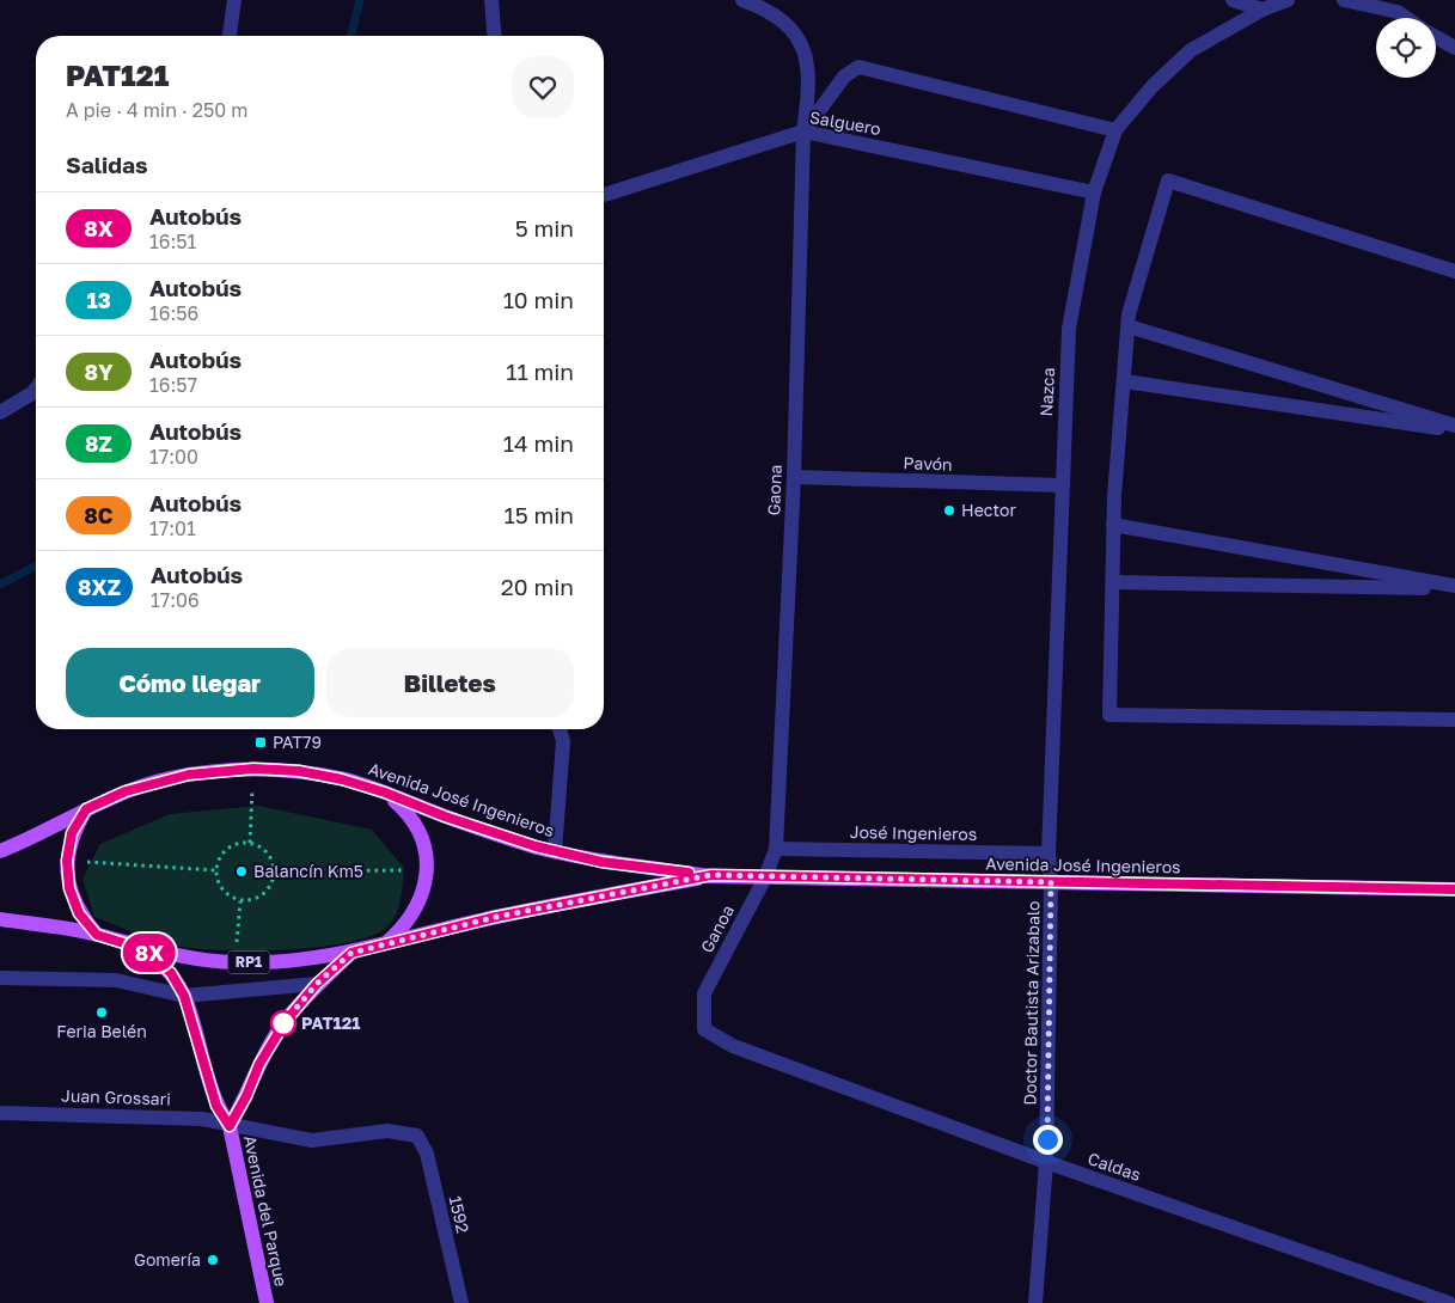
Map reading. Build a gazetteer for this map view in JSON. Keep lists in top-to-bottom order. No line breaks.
{"streets":{"main road":["Avenida José Ingenieros","RP1","Avenida del Parque"],"street":["Salguero","Nazca","Pavón","Gaona","José Ingenieros","Ganoa","Doctor Bautista Arizabalo","Juan Grossari","Caldas","1592"]},"crossings":[["Salguero","Nazca"],["Salguero","Gaona"],["Nazca","Pavón"],["Nazca","Avenida José Ingenieros"],["Nazca","José Ingenieros"],["Nazca","Doctor Bautista Arizabalo"],["Pavón","Gaona"],["Gaona","José Ingenieros"],["Gaona","Ganoa"],["Avenida José Ingenieros","Ganoa"],["Avenida José Ingenieros","RP1"],["Avenida José Ingenieros","Doctor Bautista Arizabalo"],["Avenida José Ingenieros","Juan Grossari"],["Avenida José Ingenieros","Avenida del Parque"],["José Ingenieros","Ganoa"],["Ganoa","Caldas"],["RP1","Avenida del Parque"],["Doctor Bautista Arizabalo","Caldas"],["Juan Grossari","Avenida del Parque"],["Juan Grossari","1592"]],"places":{"other":["Hector","Balancín Km5","Feria Belén","PAT121","Gomería"],"transit":["PAT79"]},"lines":["bus line 8X"],"page":{"on_map":"8X","heading":[["PAT121","A pie · 4 min · 250 m"],"Salidas"],"list":[{"mark":"8X","name":"Autobús","note":"16:51","value":"5 min"},{"mark":"13","name":"Autobús","note":"16:56","value":"10 min"},{"mark":"8Y","name":"Autobús","note":"16:57","value":"11 min"},{"mark":"8Z","name":"Autobús","note":"17:00","value":"14 min"},{"mark":"8C","name":"Autobús","note":"17:01","value":"15 min"},{"mark":"8XZ","name":"Autobús","note":"17:06","value":"20 min"}],"buttons":["Cómo llegar","Billetes"]}}
